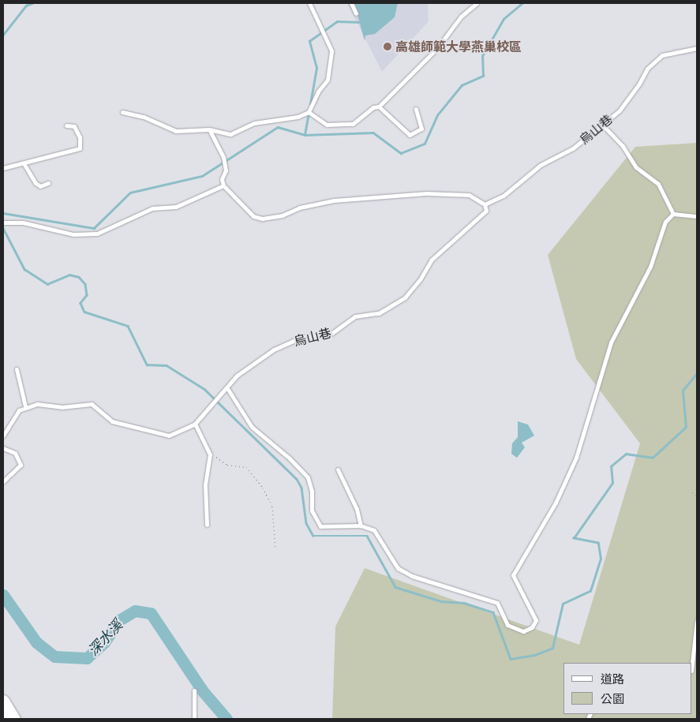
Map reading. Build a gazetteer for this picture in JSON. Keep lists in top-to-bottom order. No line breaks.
{"streets":{"lane":["烏山巷"]},"water":["深水溪"],"places":["高雄師範大學燕巢校區"],"legend":["道路","公園"]}
